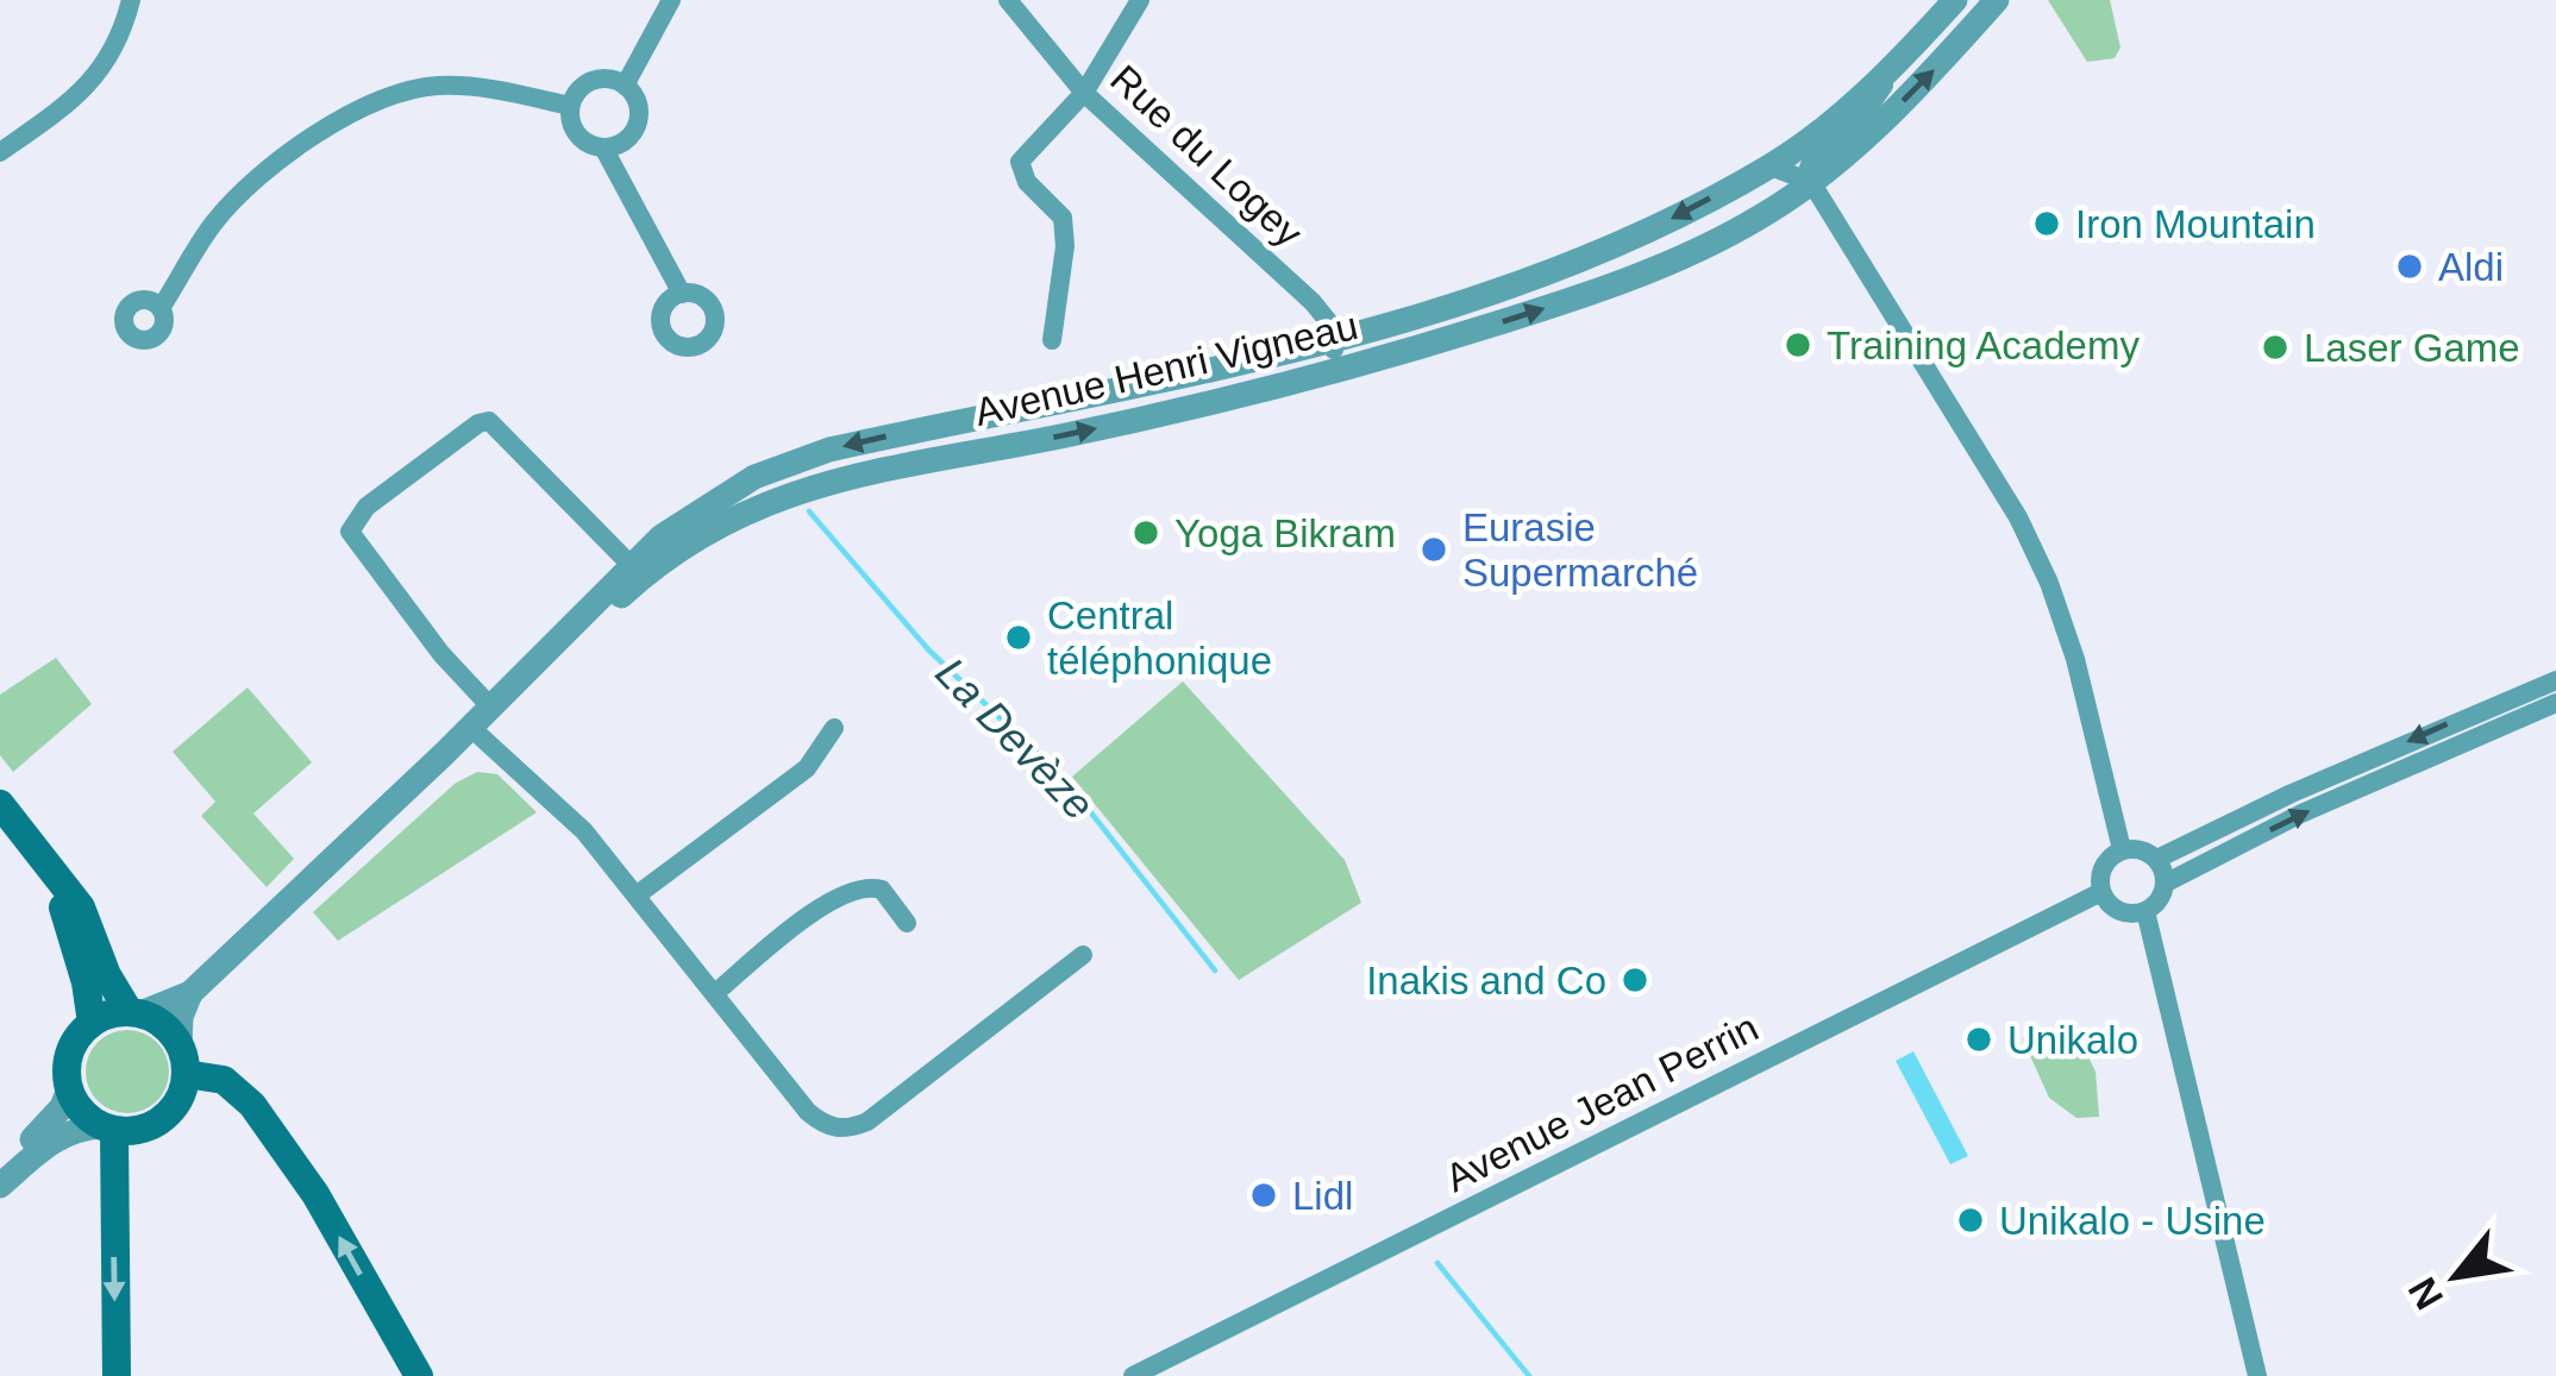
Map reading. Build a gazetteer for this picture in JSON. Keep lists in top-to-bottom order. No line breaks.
{"streets":{"street":["Rue du Logey","Avenue Henri Vigneau","Avenue Jean Perrin"]},"crossings":[["Rue du Logey","Avenue Henri Vigneau"]],"water":["La Devèze"],"places":["Iron Mountain","Aldi","Training Academy","Laser Game","Yoga Bikram","Eurasie Supermarché","Central téléphonique","Inakis and Co","Unikalo","Lidl","Unikalo - Usine"],"north":"bottom left"}
